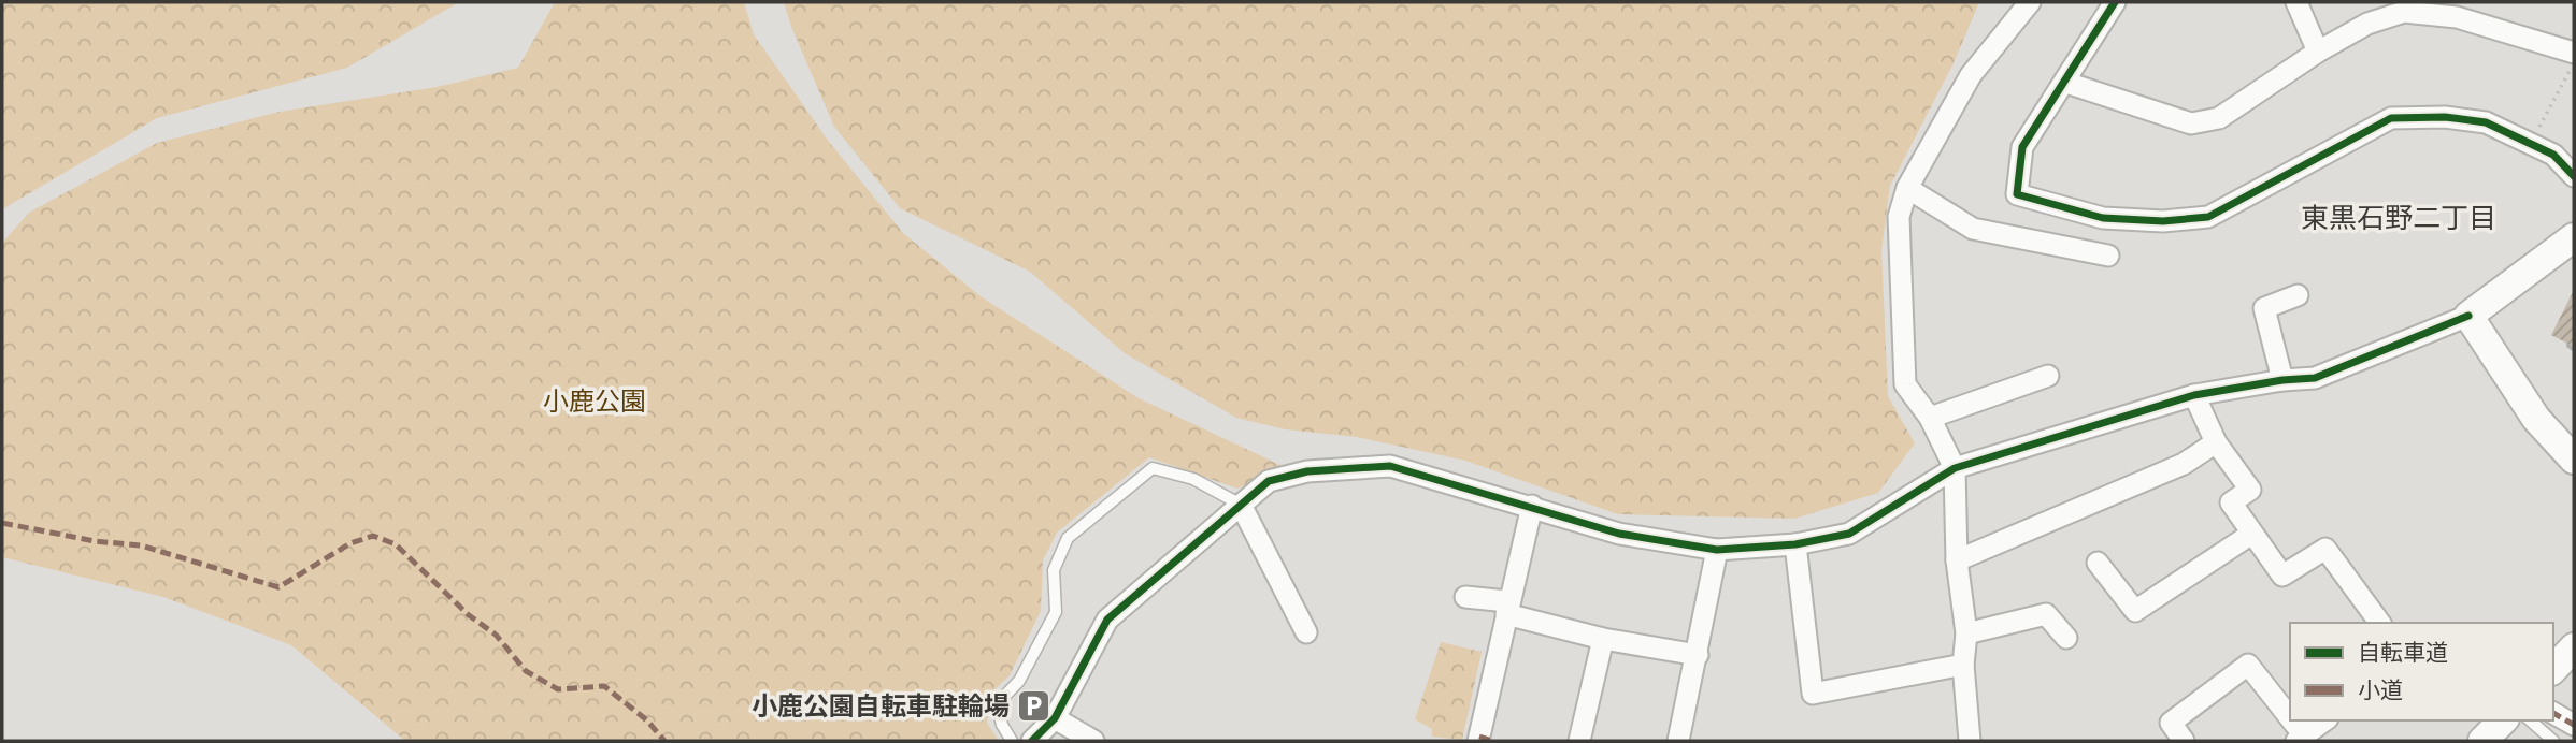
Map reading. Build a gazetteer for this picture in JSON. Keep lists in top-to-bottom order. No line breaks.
{"districts":["東黒石野二丁目"],"parks":["小鹿公園"],"places":{"parking":["小鹿公園自転車駐輪場"]},"legend":["自転車道","小道"]}
